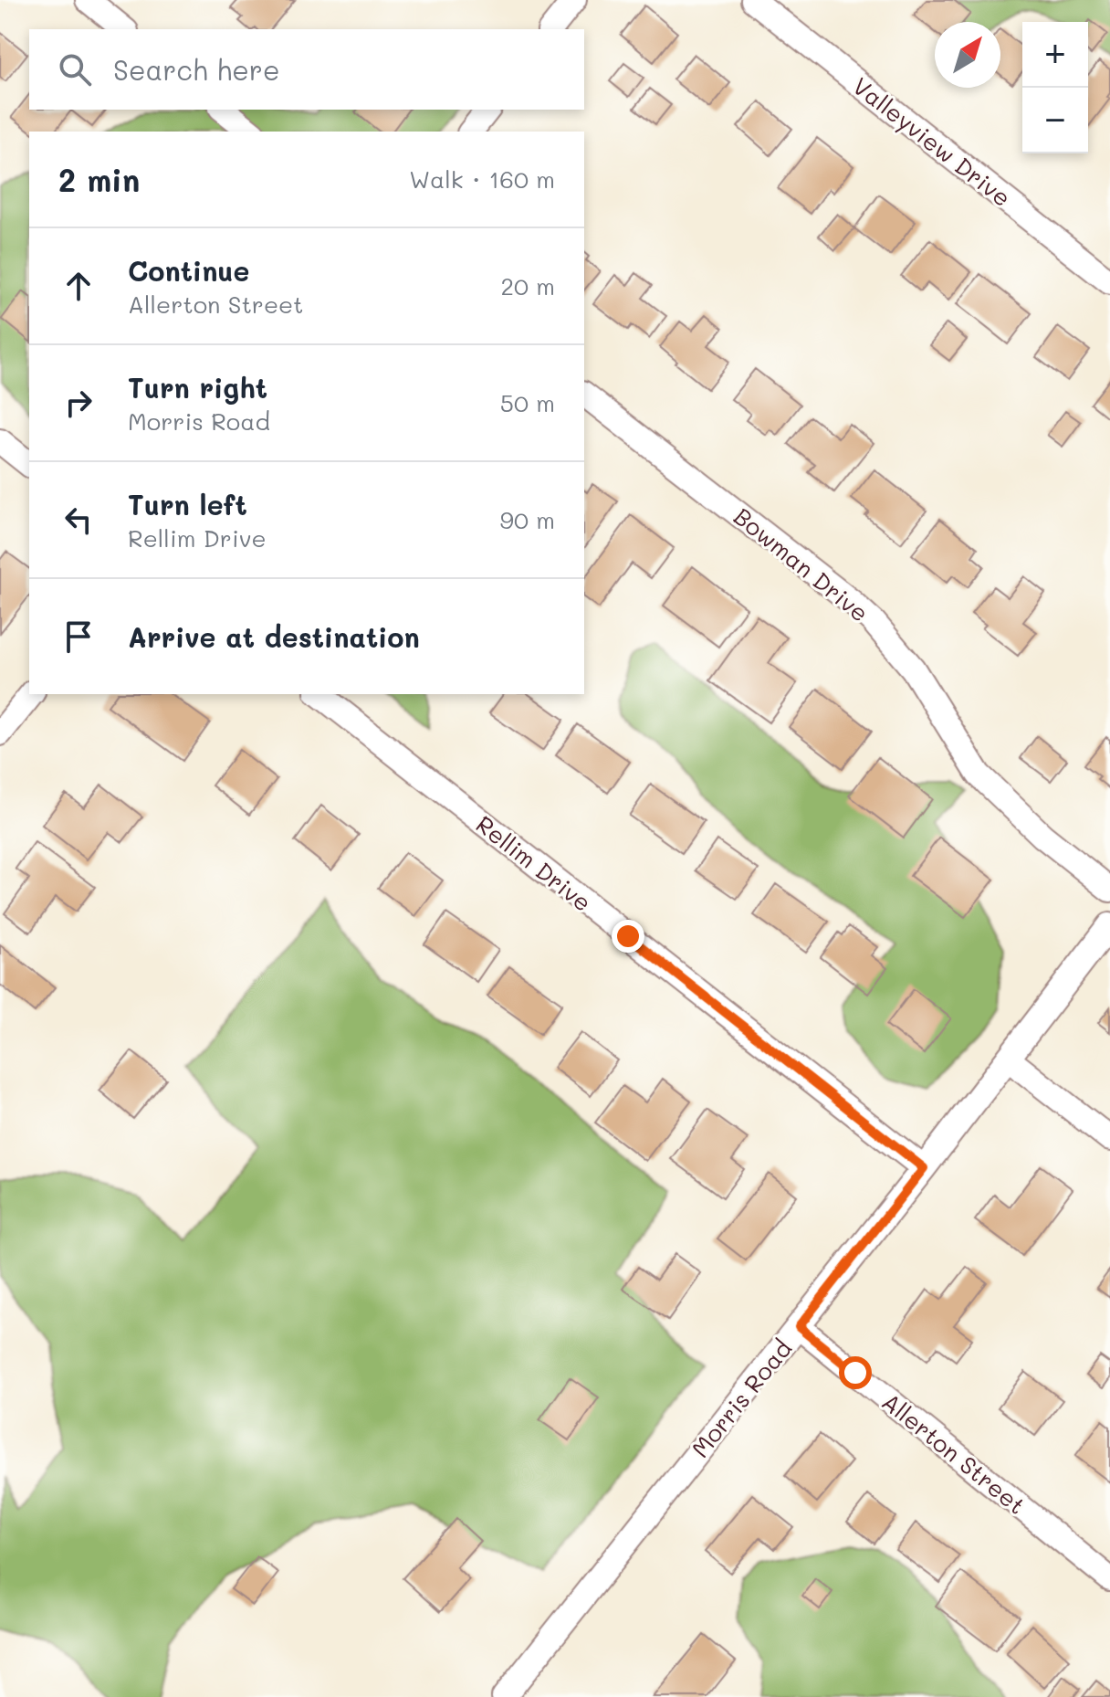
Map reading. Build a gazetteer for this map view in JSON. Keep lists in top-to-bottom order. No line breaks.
{"streets":{"street":["Valleyview Drive","Bowman Drive","Rellim Drive","Morris Road","Allerton Street"]},"crossings":[["Rellim Drive","Morris Road"],["Morris Road","Allerton Street"]],"north":"top right","page":{"map_buttons":["+","−"],"search":"Search here","heading":["2 min","Walk · 160 m"],"list":[["Continue","Allerton Street","20 m"],["Turn right","Morris Road","50 m"],["Turn left","Rellim Drive","90 m"],"Arrive at destination"]}}
